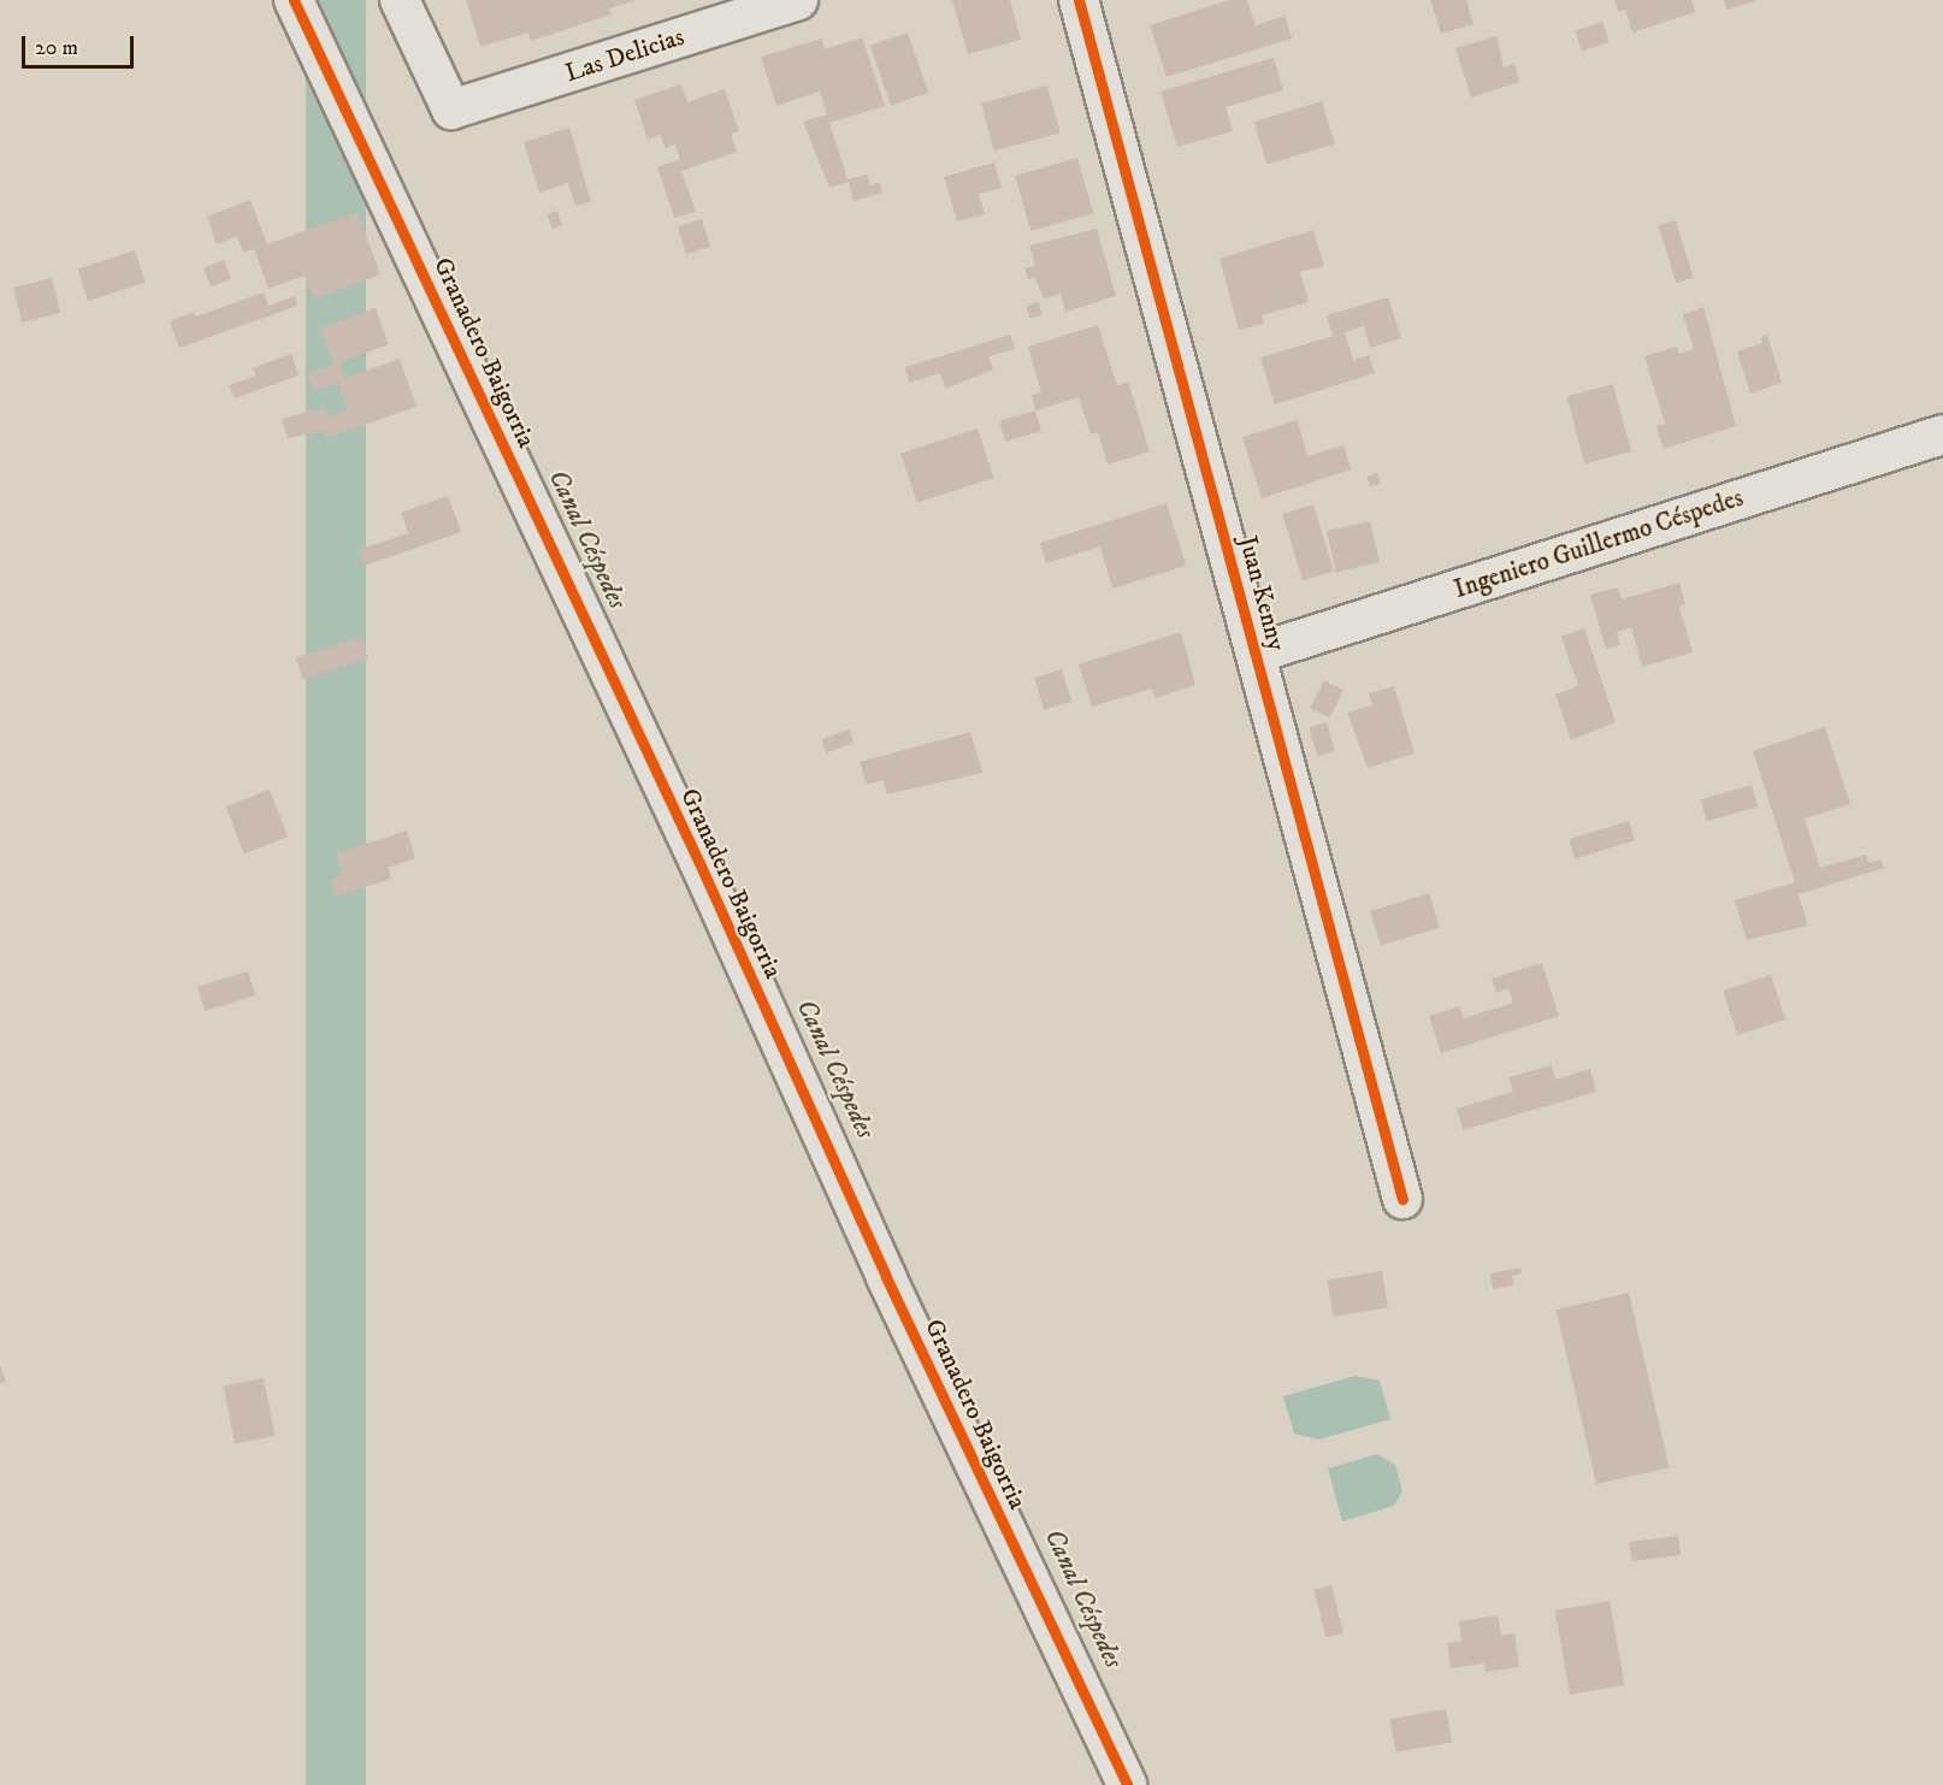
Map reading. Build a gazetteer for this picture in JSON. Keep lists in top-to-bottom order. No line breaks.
{"streets":{"street":["Las Delicias","Granadero Baigorria","Ingeniero Guillermo Céspedes","Juan Kenny"]},"crossings":[["Ingeniero Guillermo Céspedes","Juan Kenny"]],"water":["Canal Céspedes"],"scale_bar":"20 m"}
